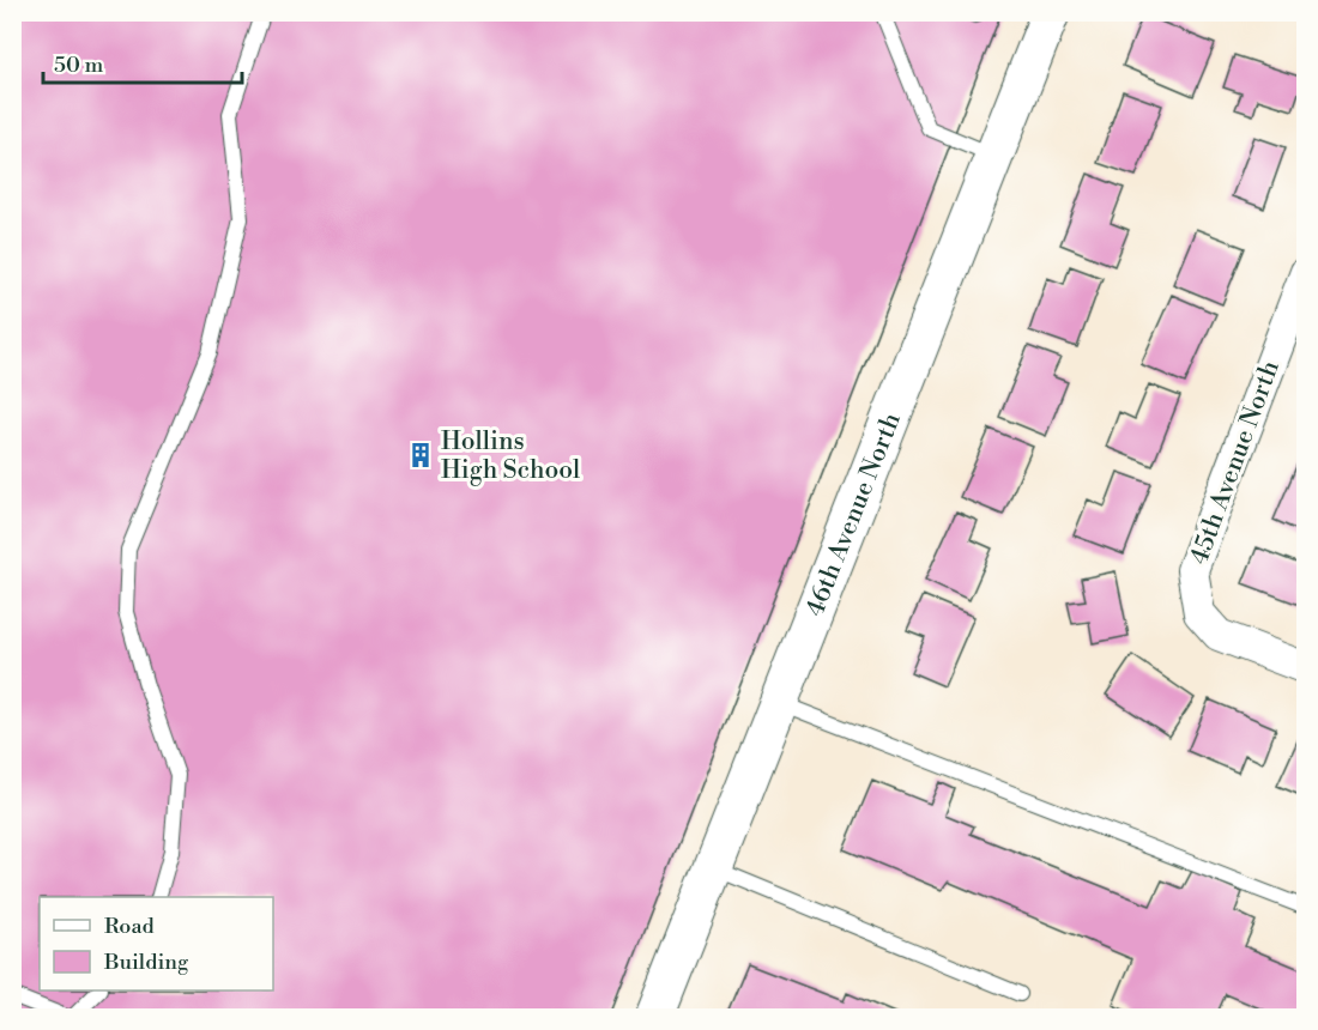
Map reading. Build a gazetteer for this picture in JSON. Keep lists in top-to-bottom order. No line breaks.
{"streets":{"street":["45th Avenue North","46th Avenue North"]},"places":{"building":["Hollins High School"]},"legend":["Road","Building"],"scale_bar":"50 m"}
